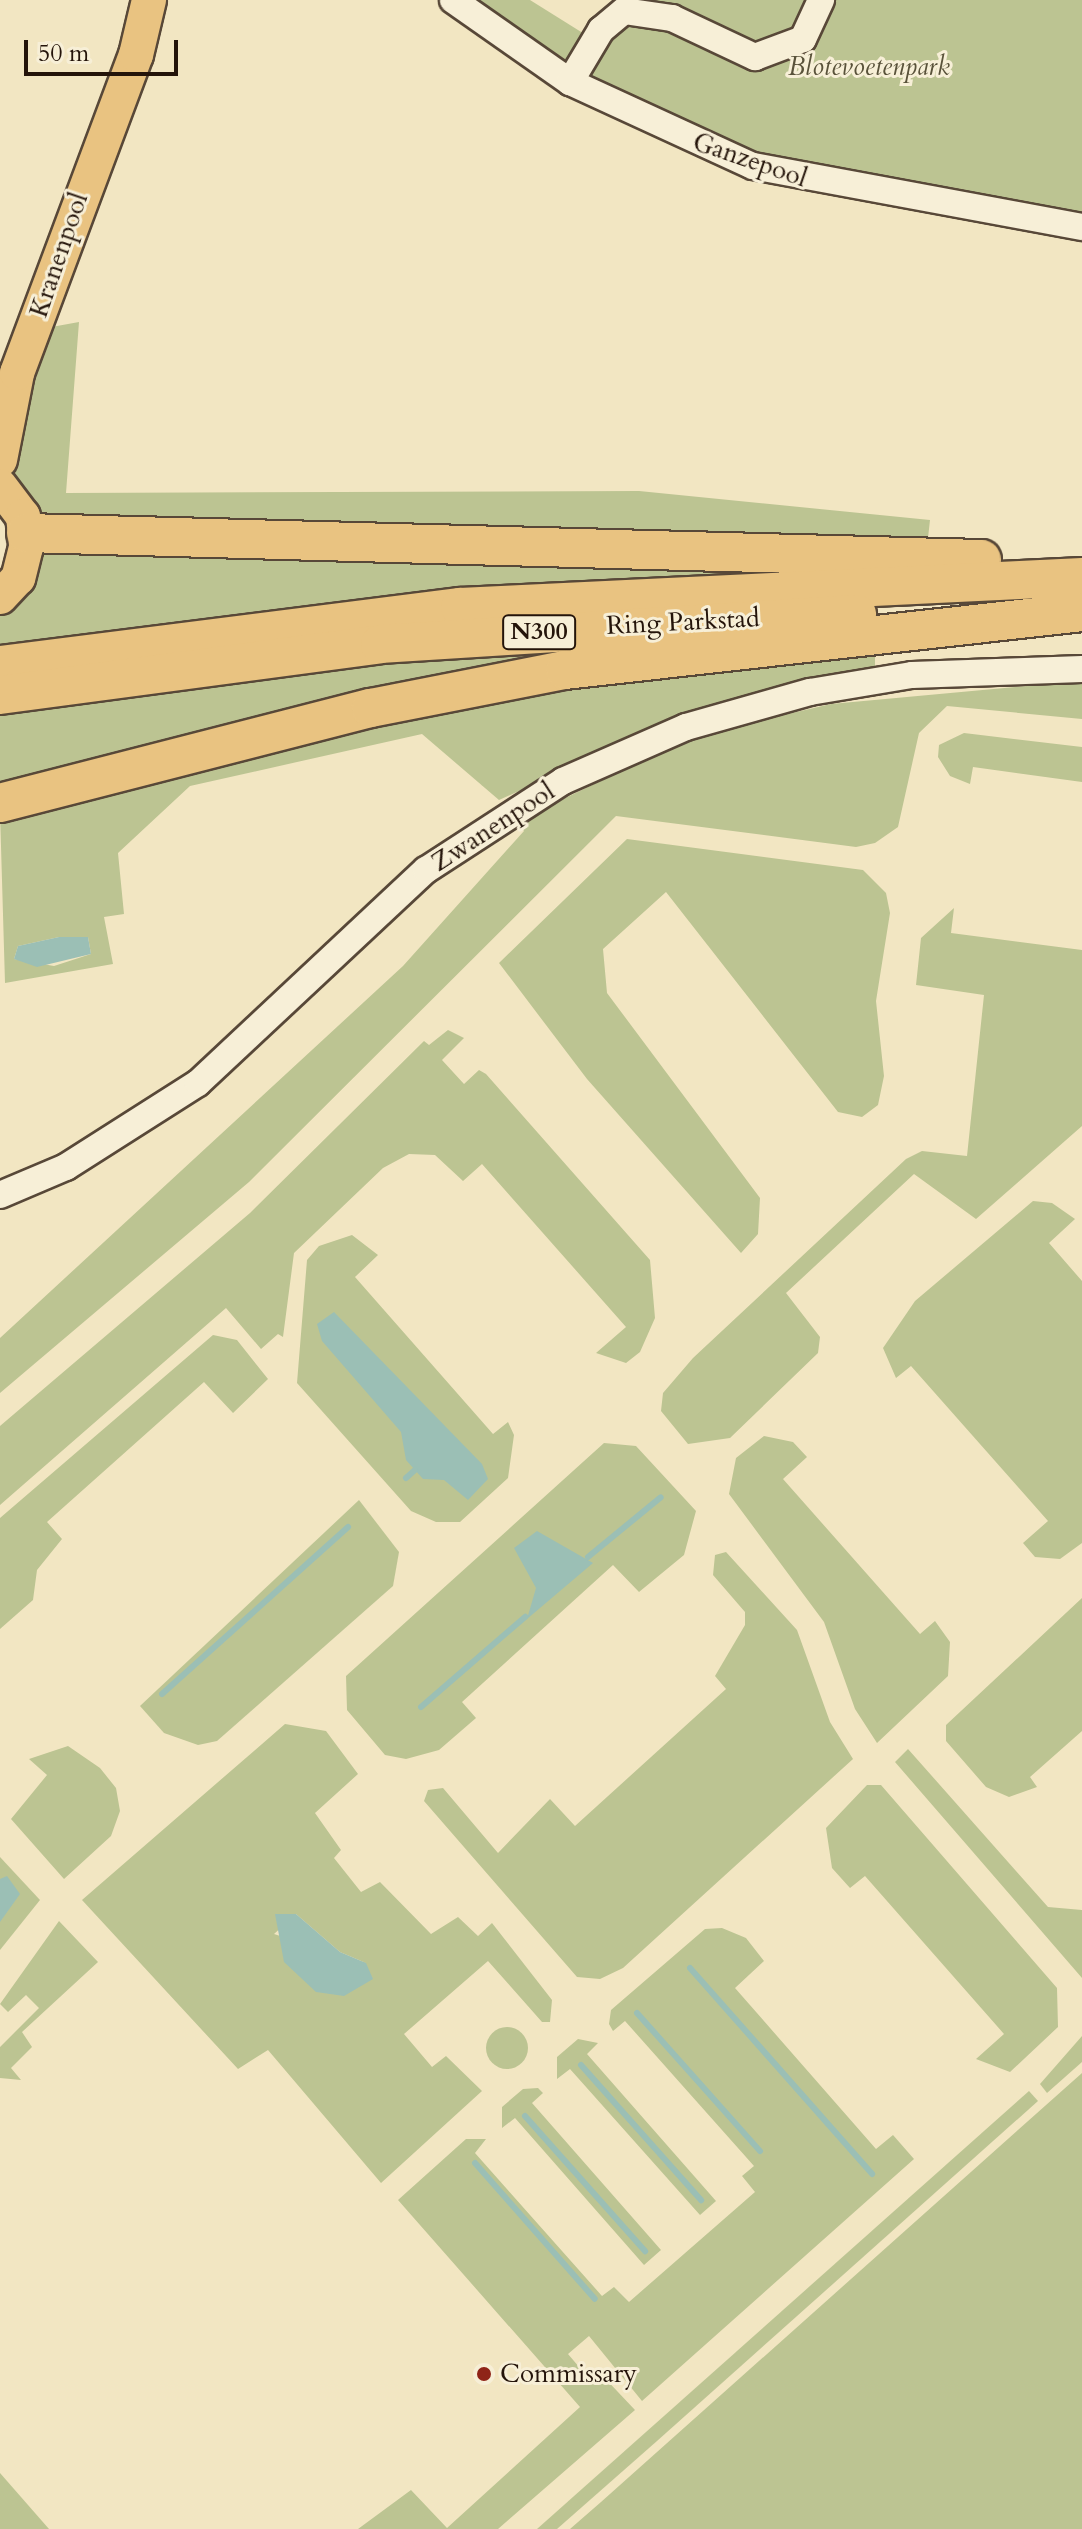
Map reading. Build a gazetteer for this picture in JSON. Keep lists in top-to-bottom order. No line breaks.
{"streets":{"highway":["Ring Parkstad","N300"],"main road":["Kranenpool"],"street":["Ganzepool","Zwanenpool"]},"crossings":[["Ring Parkstad","N300"]],"parks":["Blotevoetenpark"],"places":["Commissary"],"scale_bar":"50 m"}
